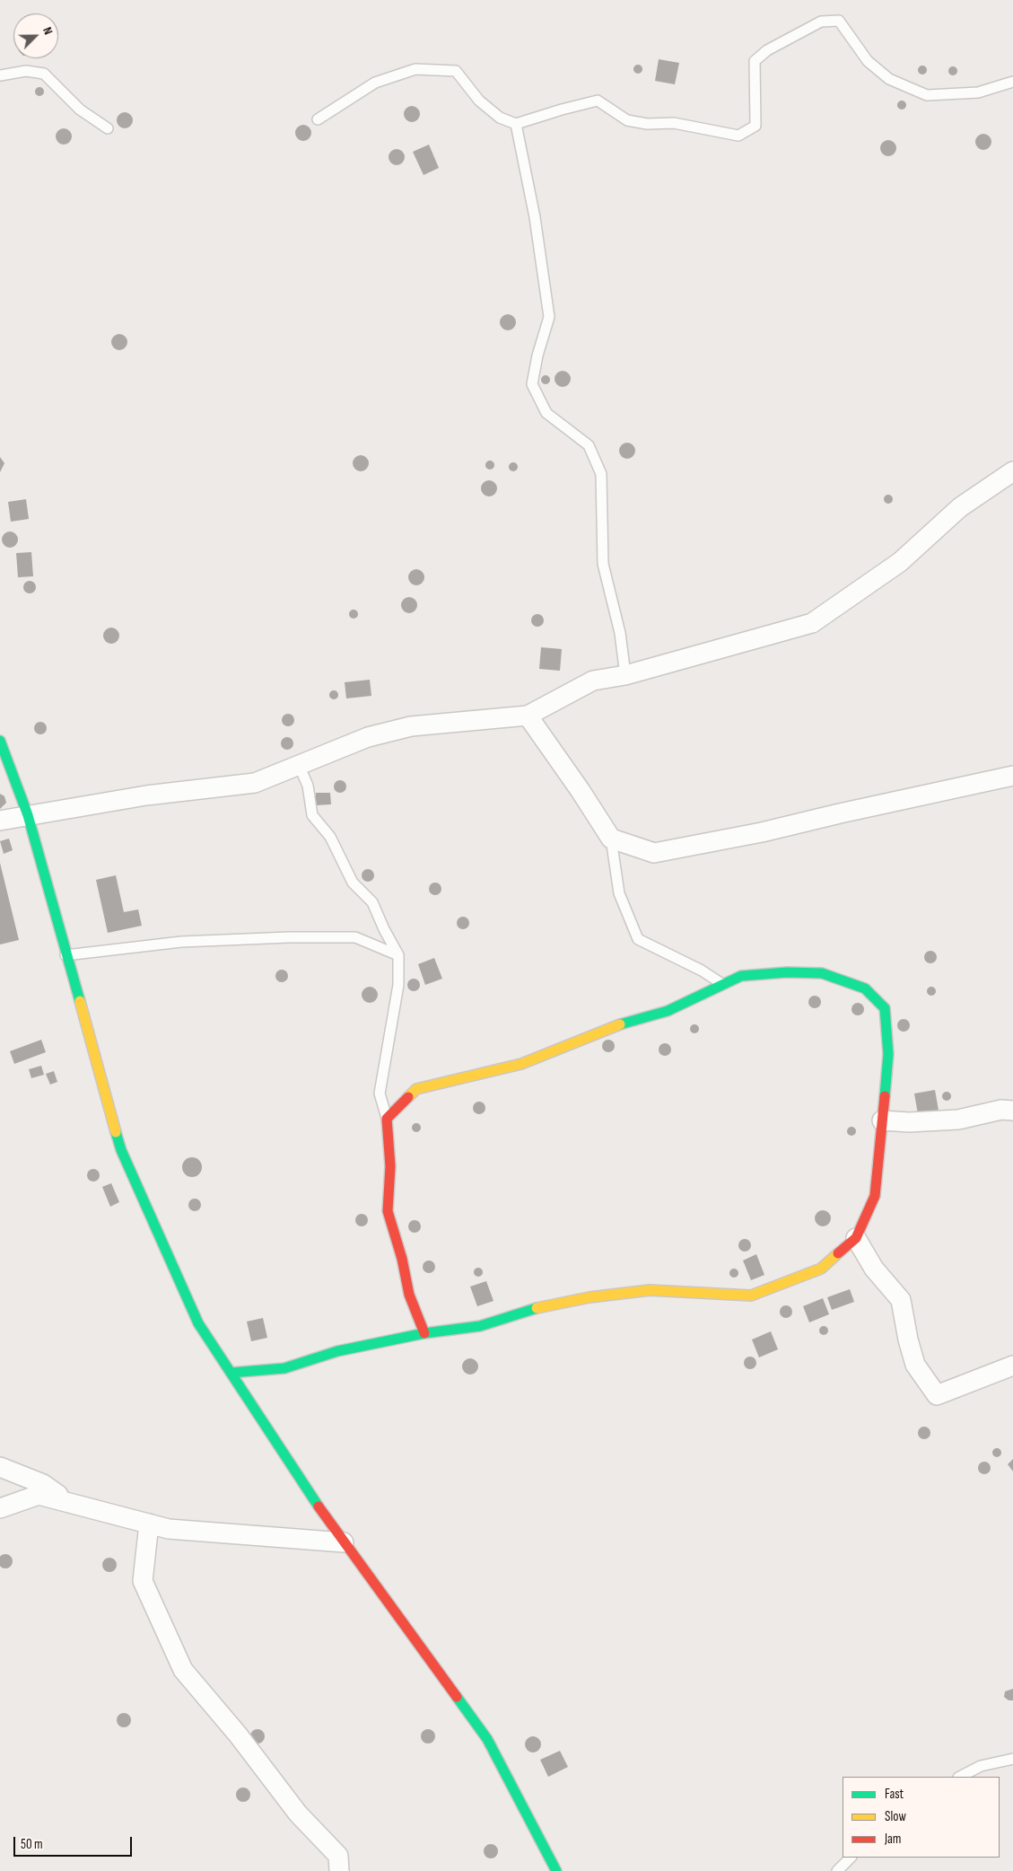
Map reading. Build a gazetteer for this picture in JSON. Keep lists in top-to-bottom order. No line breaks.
{"legend":["Fast","Slow","Jam"],"scale_bar":"50 m","north":"top right"}
